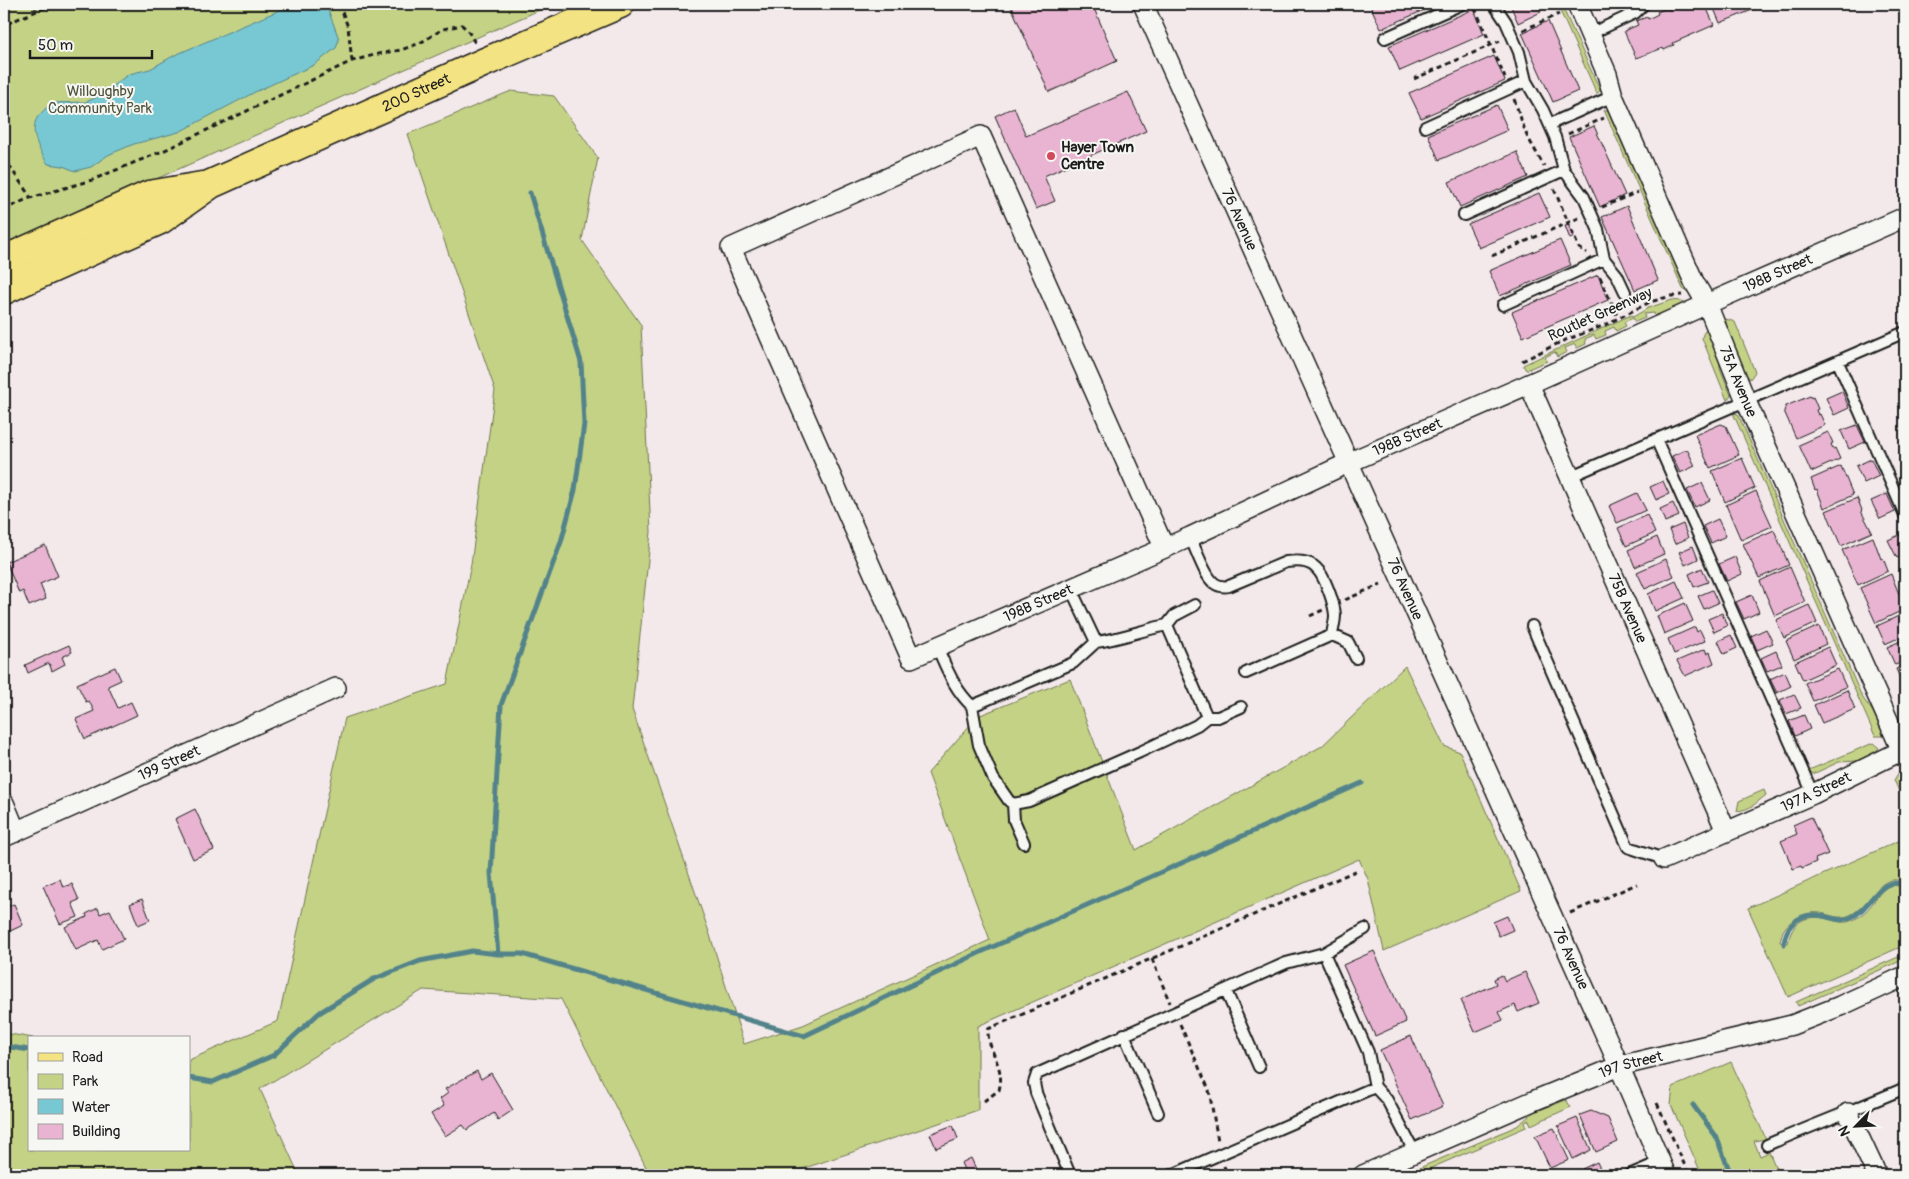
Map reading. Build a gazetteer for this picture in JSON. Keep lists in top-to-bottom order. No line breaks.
{"streets":{"main road":["200 Street"],"street":["76 Avenue","198B Street","75A Avenue","75B Avenue","199 Street","197A Street","197 Street"],"path":["Routlet Greenway"]},"crossings":[["76 Avenue","198B Street"],["76 Avenue","197 Street"],["198B Street","75A Avenue"],["198B Street","75B Avenue"],["75A Avenue","197A Street"],["75B Avenue","197A Street"]],"parks":["Willoughby Community Park"],"places":["Hayer Town Centre"],"legend":["Road","Park","Water","Building"],"scale_bar":"50 m","north":"bottom left"}
